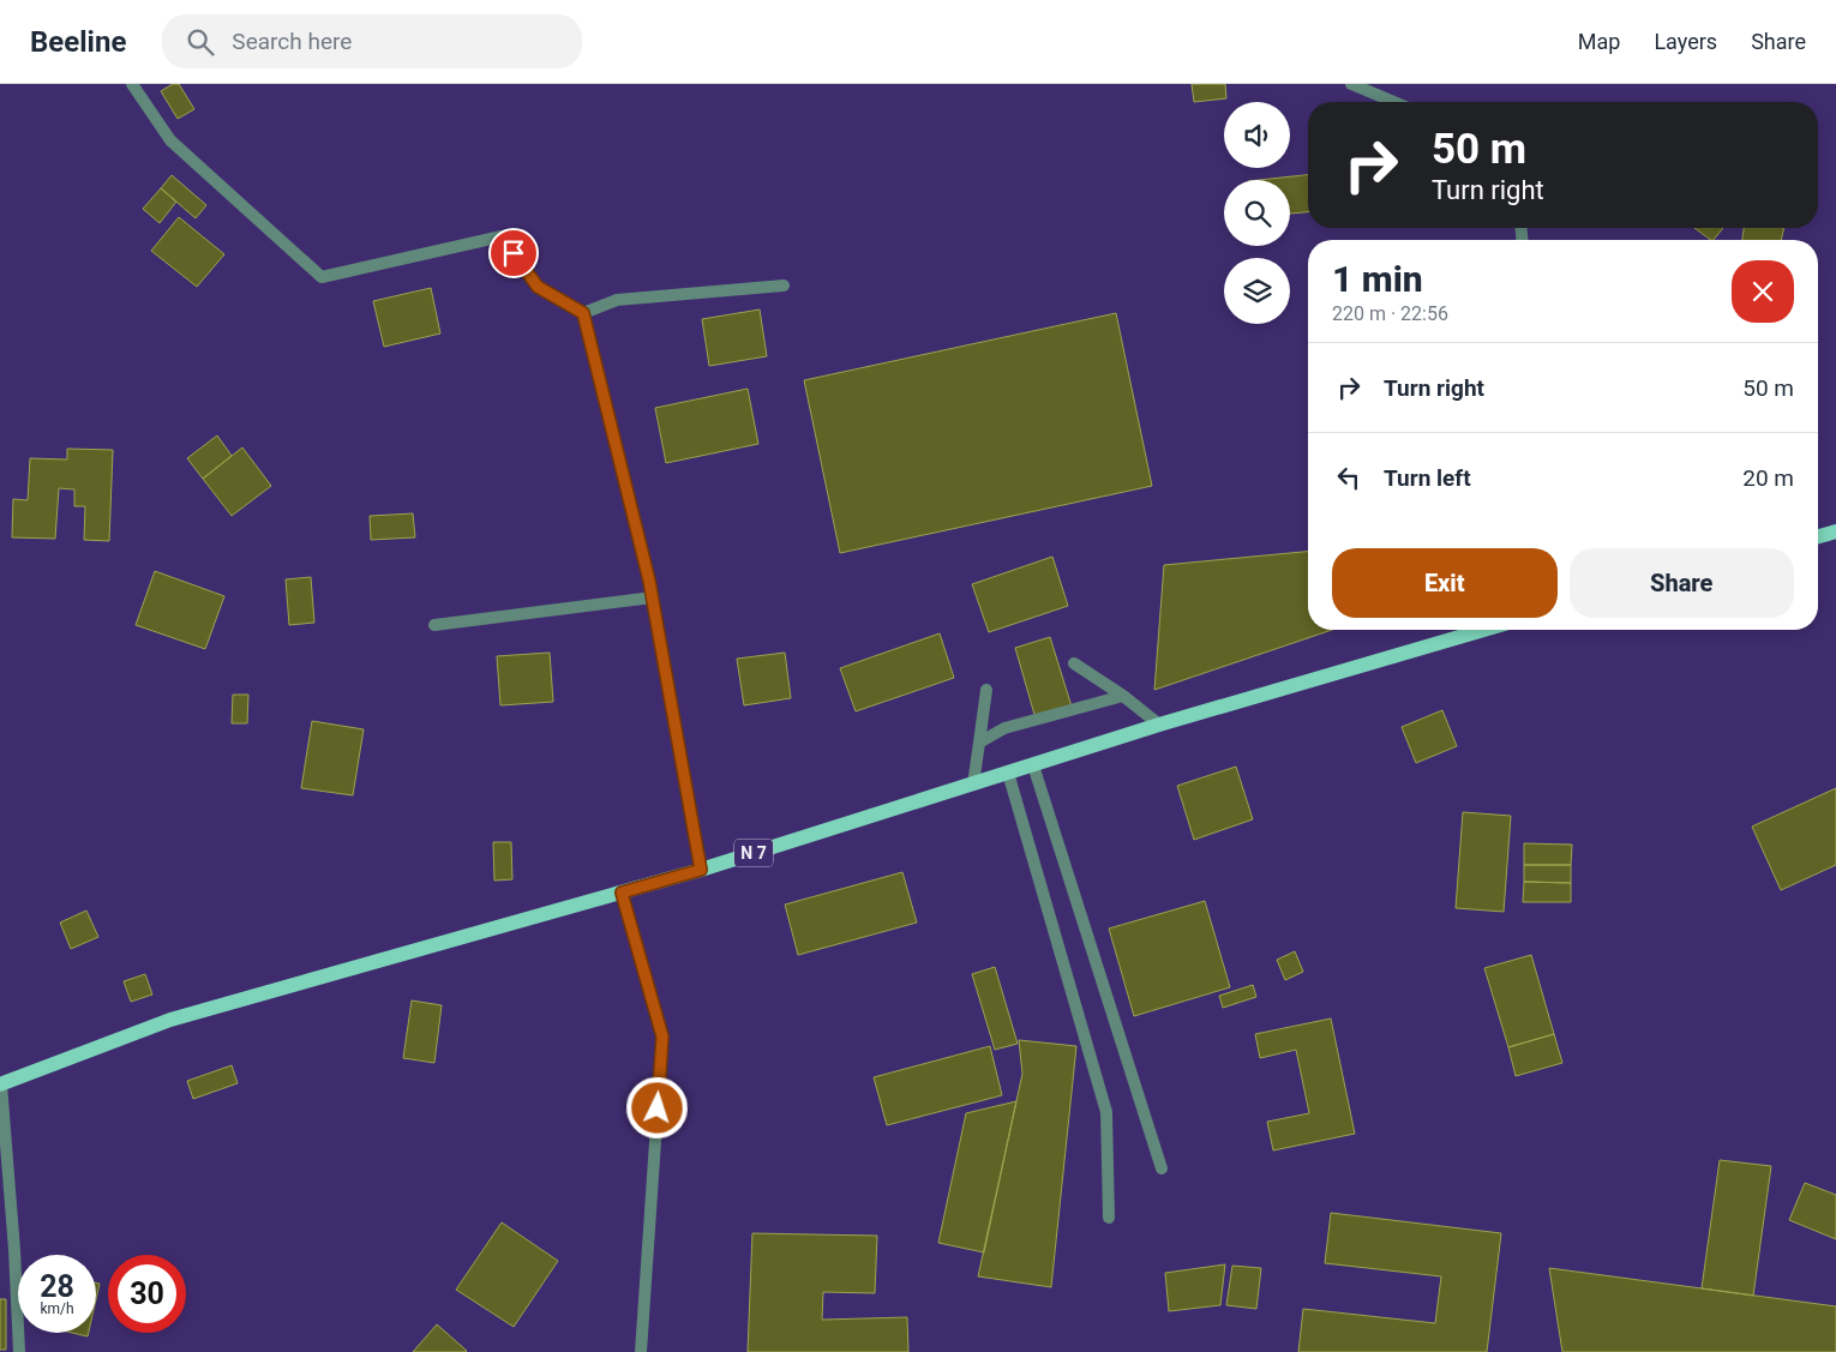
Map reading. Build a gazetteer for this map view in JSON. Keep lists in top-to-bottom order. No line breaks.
{"streets":{"main road":["N 7"]},"page":{"header":"Beeline","search":"Search here","nav":["Map","Layers","Share"],"turn":["50 m","Turn right"],"heading":["1 min","220 m · 22:56"],"list":[{"name":"Turn right","value":"50 m"},{"name":"Turn left","value":"20 m"}],"buttons":["Exit","Share"],"speed":"28 km/h","limit":"30"}}
